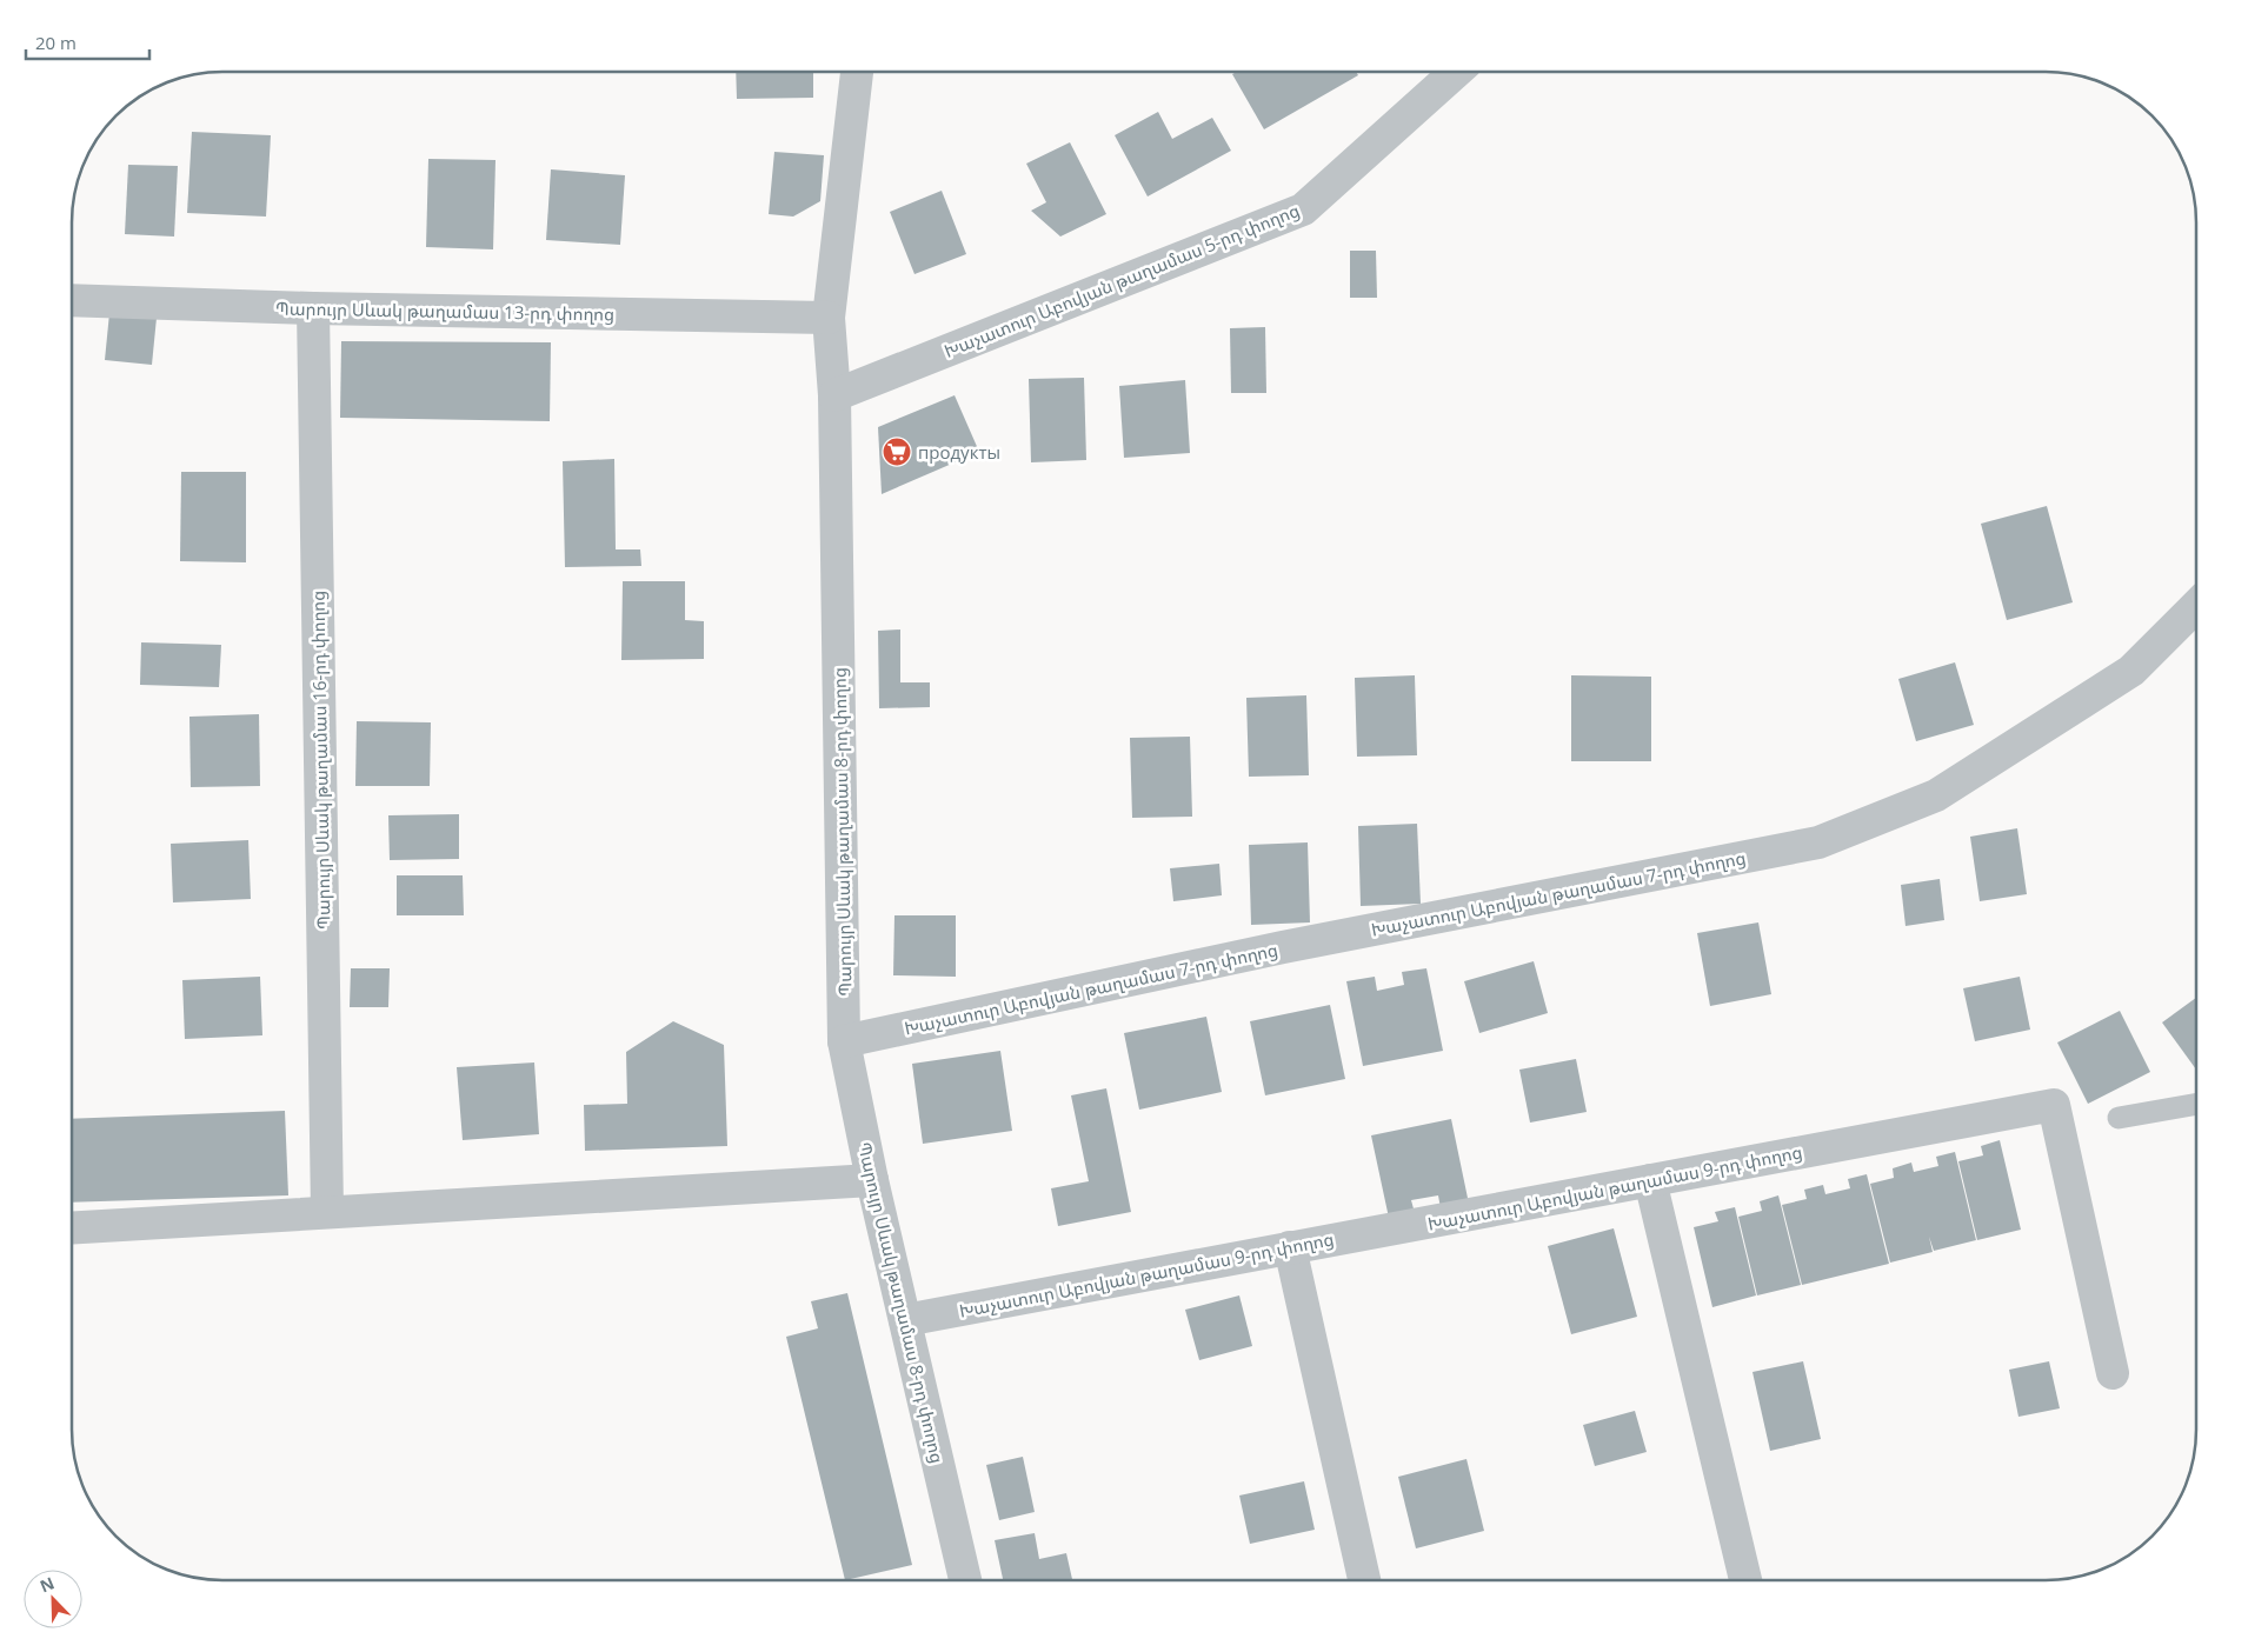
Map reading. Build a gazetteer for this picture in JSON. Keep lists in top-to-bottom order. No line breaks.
{"streets":{"street":["Խաչատուր Աբովյան թաղամաս 5-րդ փողոց","Պարույր Սևակ թաղամաս 13-րդ փողոց","Պարույր Սևակ թաղամաս 16-րդ փողոց","Պարույր Սևակ թաղամաս 8-րդ փողոց","Խաչատուր Աբովյան թաղամաս 7-րդ փողոց","Խաչատուր Աբովյան թաղամաս 9-րդ փողոց"]},"crossings":[["Խաչատուր Աբովյան թաղամաս 5-րդ փողոց","Պարույր Սևակ թաղամաս 8-րդ փողոց"],["Պարույր Սևակ թաղամաս 13-րդ փողոց","Պարույր Սևակ թաղամաս 16-րդ փողոց"],["Պարույր Սևակ թաղամաս 13-րդ փողոց","Պարույր Սևակ թաղամաս 8-րդ փողոց"],["Պարույր Սևակ թաղամաս 8-րդ փողոց","Խաչատուր Աբովյան թաղամաս 7-րդ փողոց"],["Պարույր Սևակ թաղամաս 8-րդ փողոց","Խաչատուր Աբովյան թաղամաս 9-րդ փողոց"]],"places":{"supermarket":["продукты"]},"scale_bar":"20 m","north":"top left"}
